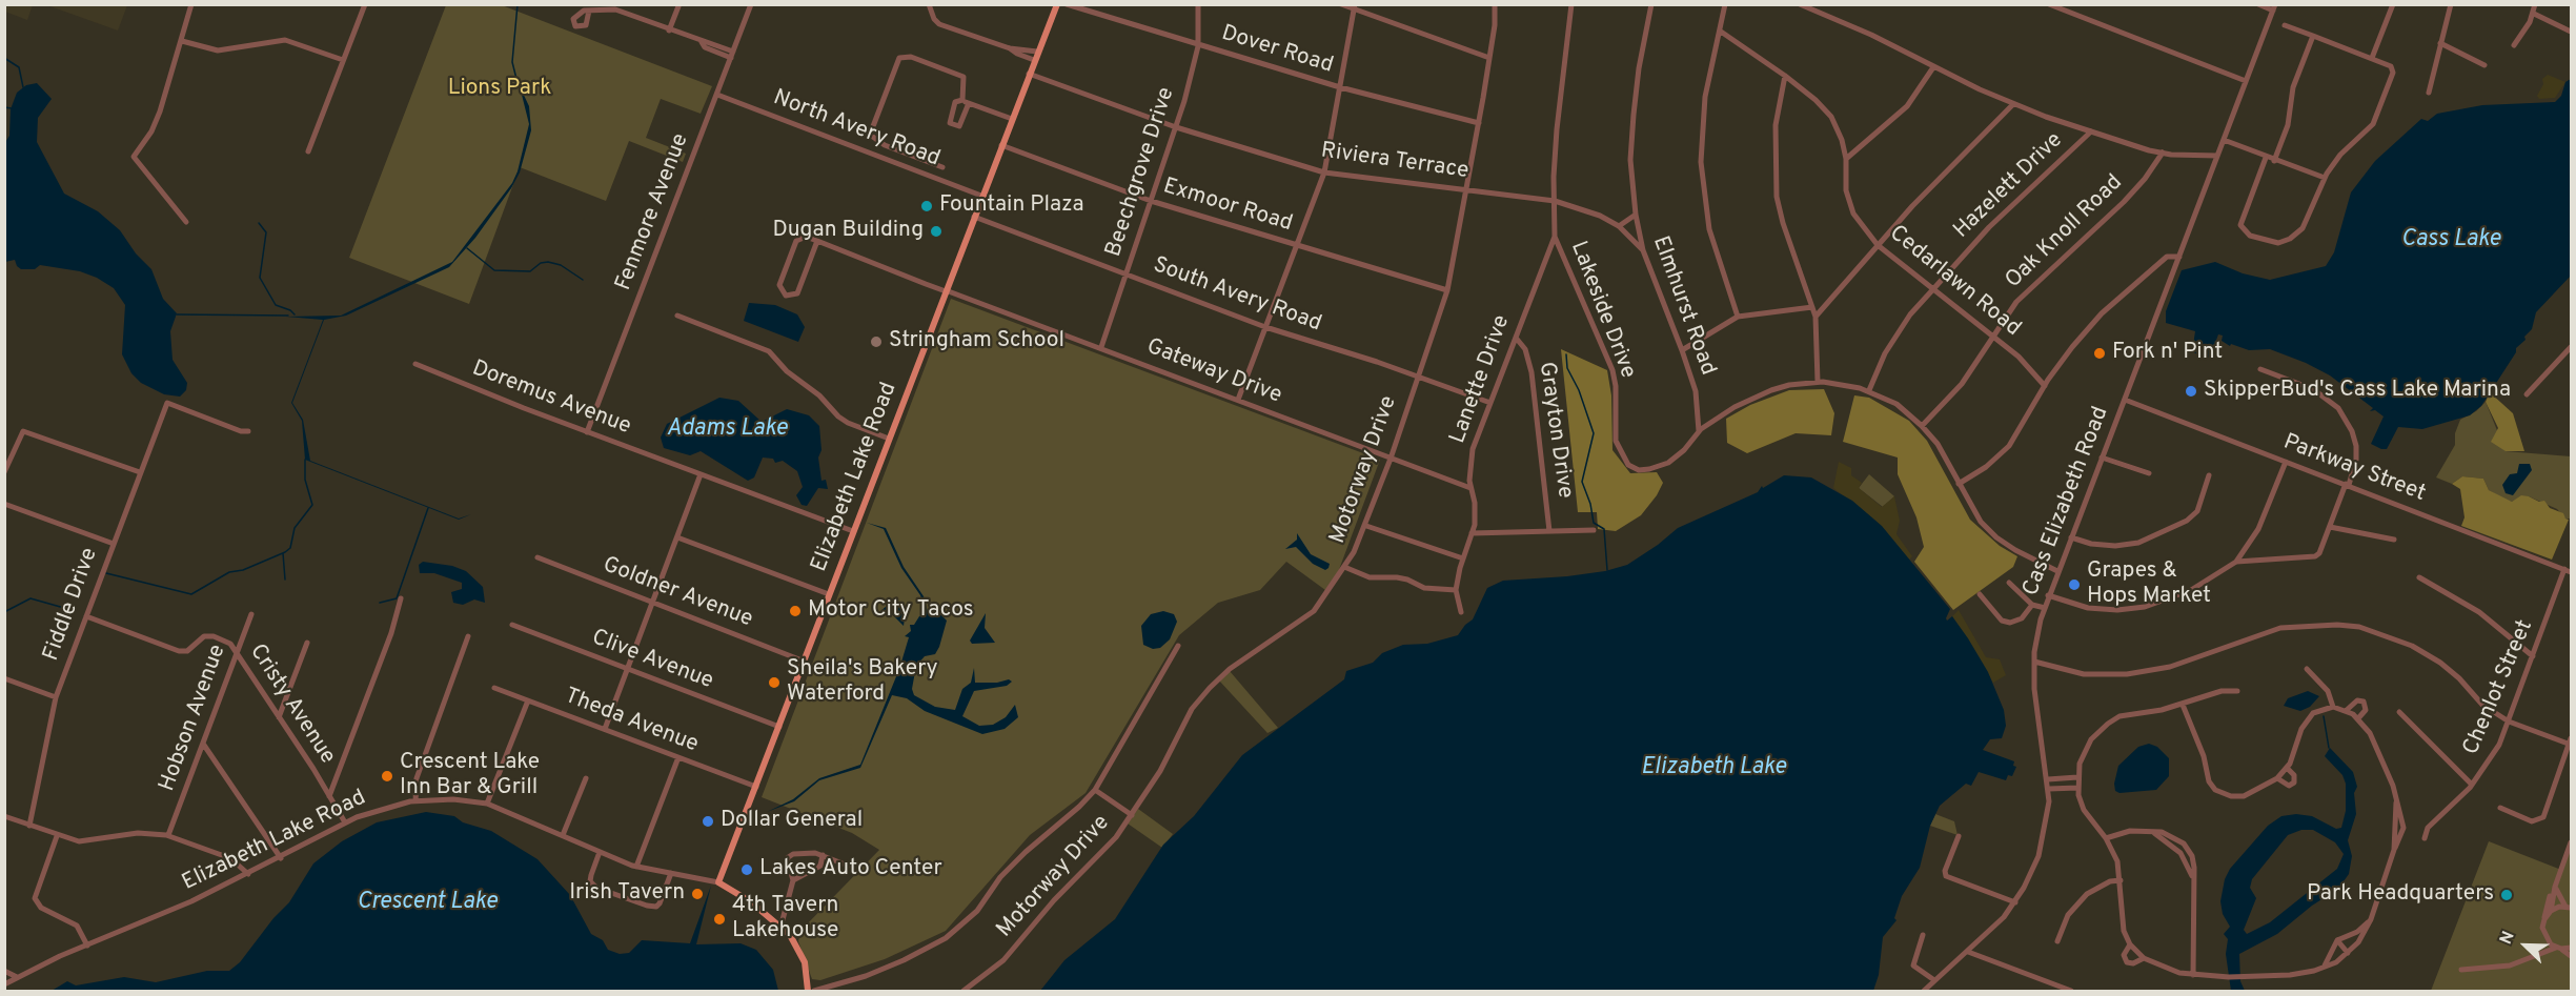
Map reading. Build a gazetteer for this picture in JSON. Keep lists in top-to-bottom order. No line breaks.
{"streets":{"main road":["Elizabeth Lake Road"],"street":["Dover Road","North Avery Road","Riviera Terrace","Beechgrove Drive","Hazelett Drive","Exmoor Road","Fenmore Avenue","Oak Knoll Road","Cedarlawn Road","South Avery Road","Elmhurst Road","Lakeside Drive","Gateway Drive","Lanette Drive","Doremus Avenue","Grayton Drive","Parkway Street","Motorway Drive","Cass Elizabeth Road","Goldner Avenue","Fiddle Drive","Clive Avenue","Chenlot Street","Cristy Avenue","Hobson Avenue","Theda Avenue"]},"crossings":[["Dover Road","Beechgrove Drive"],["Dover Road","Motorway Drive"],["North Avery Road","Fenmore Avenue"],["North Avery Road","Elizabeth Lake Road"],["Riviera Terrace","Beechgrove Drive"],["Riviera Terrace","Elmhurst Road"],["Riviera Terrace","Lakeside Drive"],["Riviera Terrace","Motorway Drive"],["Riviera Terrace","Elizabeth Lake Road"],["Beechgrove Drive","Exmoor Road"],["Beechgrove Drive","South Avery Road"],["Beechgrove Drive","Gateway Drive"],["Hazelett Drive","Cedarlawn Road"],["Hazelett Drive","Lakeside Drive"],["Exmoor Road","Motorway Drive"],["Exmoor Road","Elizabeth Lake Road"],["Fenmore Avenue","Doremus Avenue"],["Oak Knoll Road","Cedarlawn Road"],["Oak Knoll Road","Lakeside Drive"],["South Avery Road","Lanette Drive"],["South Avery Road","Motorway Drive"],["South Avery Road","Elizabeth Lake Road"],["Elmhurst Road","Lakeside Drive"],["Lakeside Drive","Lanette Drive"],["Lakeside Drive","Cass Elizabeth Road"],["Gateway Drive","Lanette Drive"],["Gateway Drive","Motorway Drive"],["Gateway Drive","Elizabeth Lake Road"],["Lanette Drive","Grayton Drive"],["Doremus Avenue","Elizabeth Lake Road"],["Parkway Street","Cass Elizabeth Road"],["Parkway Street","Chenlot Street"],["Elizabeth Lake Road","Goldner Avenue"],["Elizabeth Lake Road","Clive Avenue"],["Elizabeth Lake Road","Cristy Avenue"],["Elizabeth Lake Road","Theda Avenue"],["Fiddle Drive","Cristy Avenue"],["Cristy Avenue","Hobson Avenue"]],"water":["Cass Lake","Adams Lake","Elizabeth Lake","Crescent Lake"],"parks":["Lions Park"],"places":["Fountain Plaza","Dugan Building","Stringham School","Fork n' Pint","SkipperBud's Cass Lake Marina","Grapes & Hops Market","Motor City Tacos","Sheila's Bakery Waterford","Crescent Lake Inn Bar & Grill","Dollar General","Lakes Auto Center","Irish Tavern","Park Headquarters","4th Tavern Lakehouse"],"north":"top left"}
